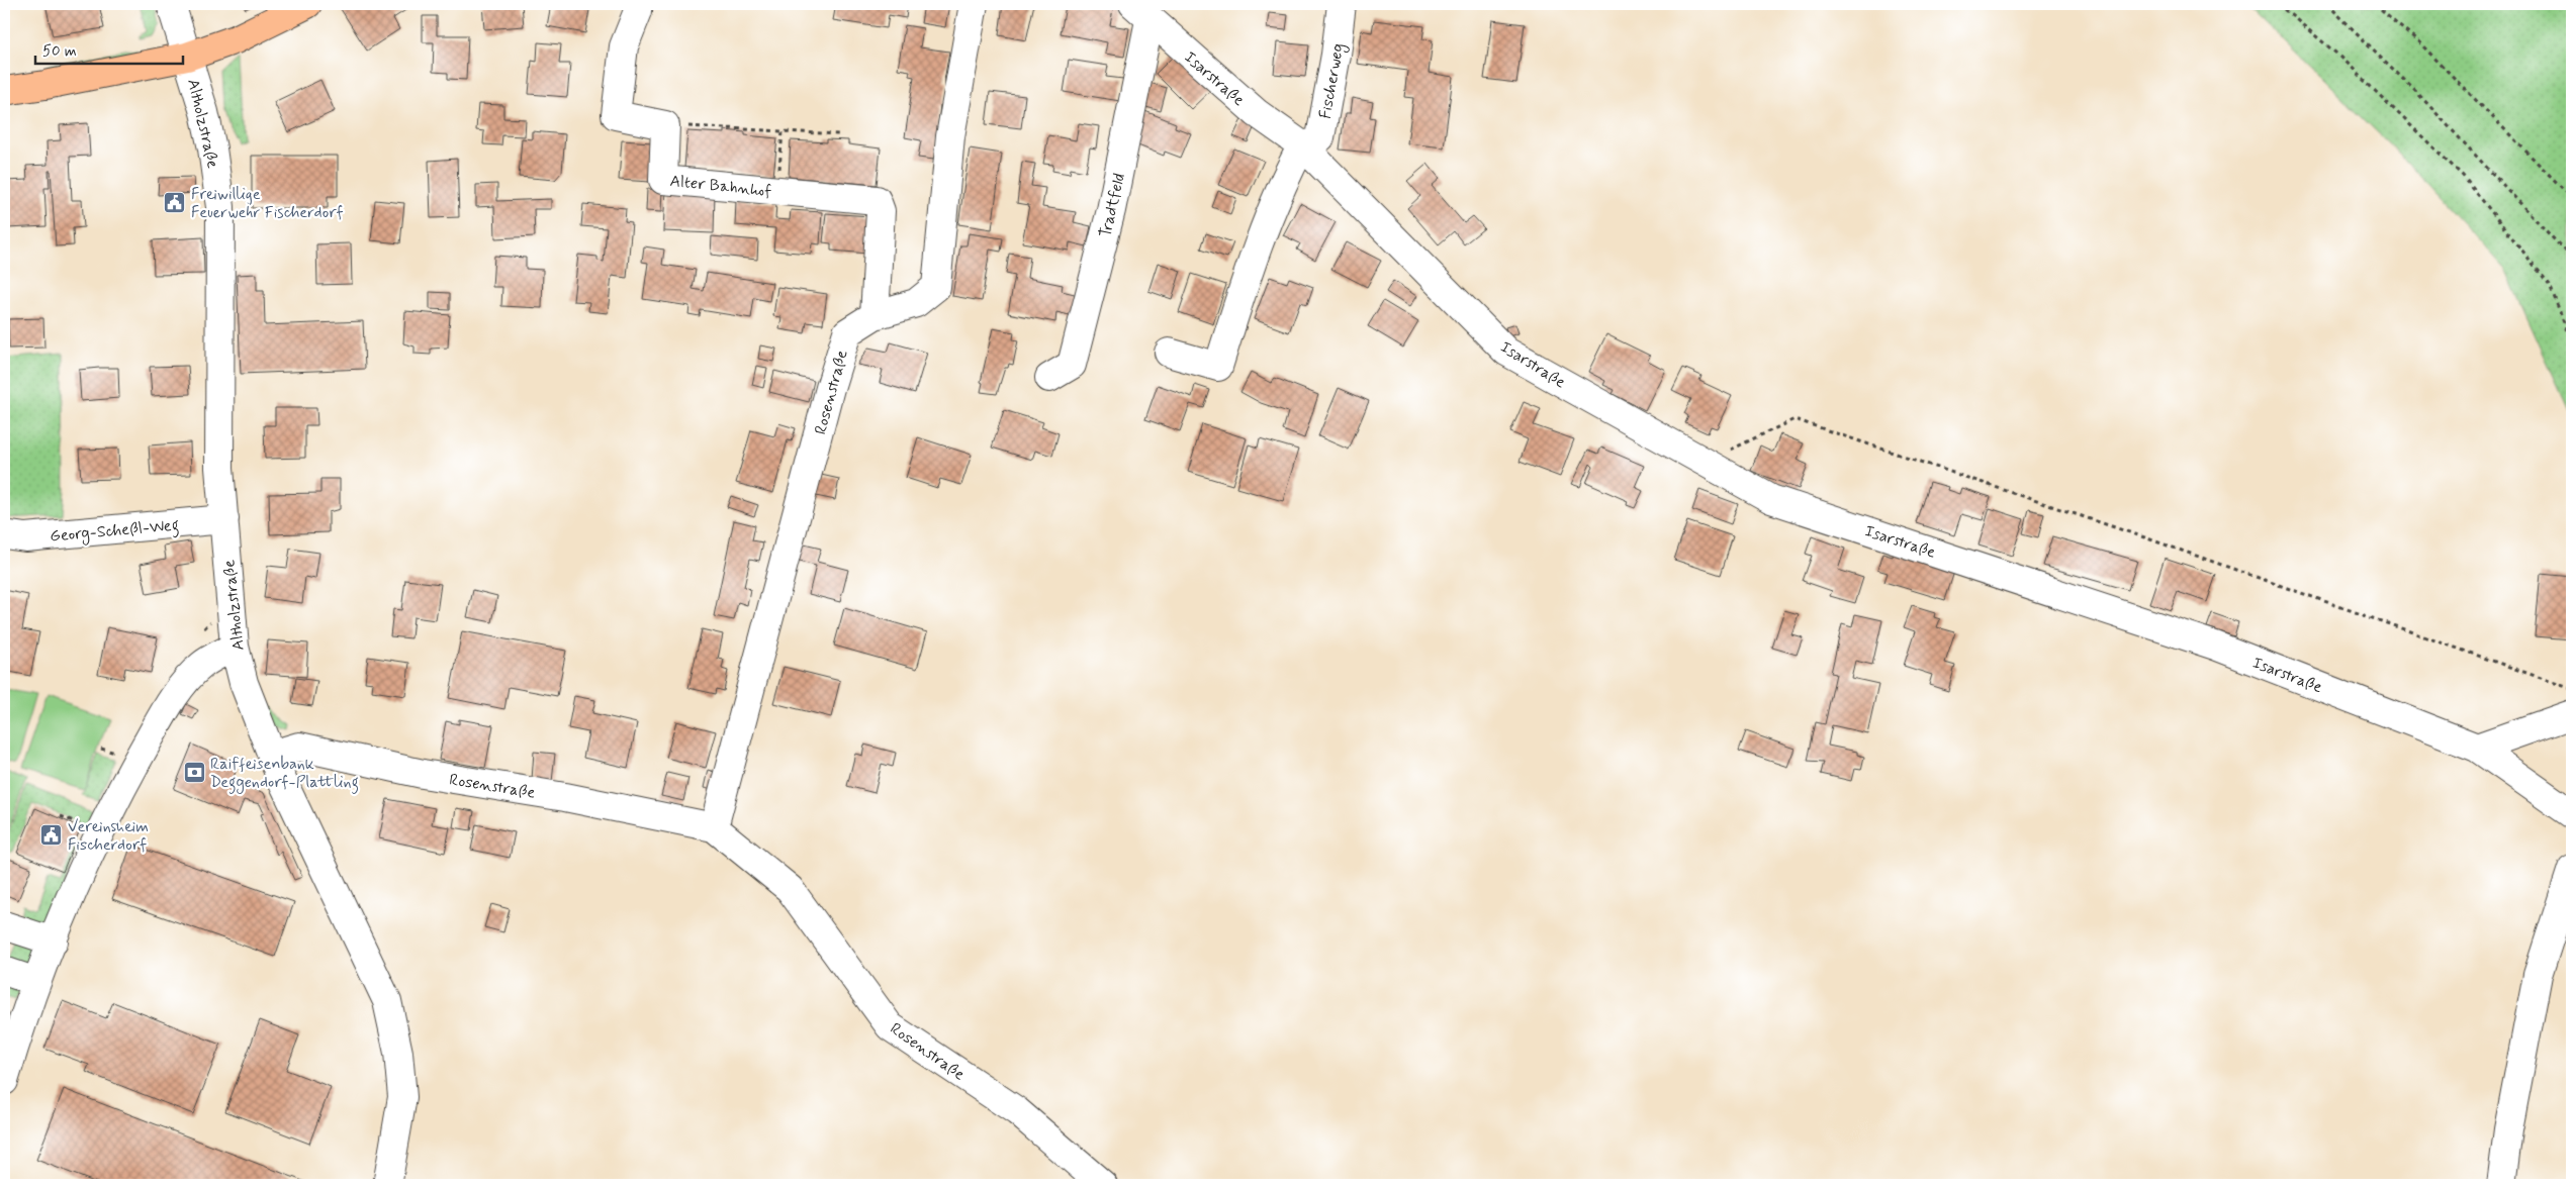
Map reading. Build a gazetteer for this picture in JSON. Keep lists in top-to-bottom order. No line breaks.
{"streets":{"street":["Isarstraße","Fischerweg","Altholzstraße","Alter Bahnhof","Tradtfeld","Rosenstraße","Georg-Scheßl-Weg"]},"crossings":[["Isarstraße","Fischerweg"],["Isarstraße","Tradtfeld"],["Altholzstraße","Rosenstraße"],["Altholzstraße","Georg-Scheßl-Weg"],["Alter Bahnhof","Rosenstraße"]],"places":{"public building":["Freiwillige Feuerwehr Fischerdorf","Vereinsheim Fischerdorf"],"bank":["Raiffeisenbank Deggendorf-Plattling"]},"scale_bar":"50 m"}
